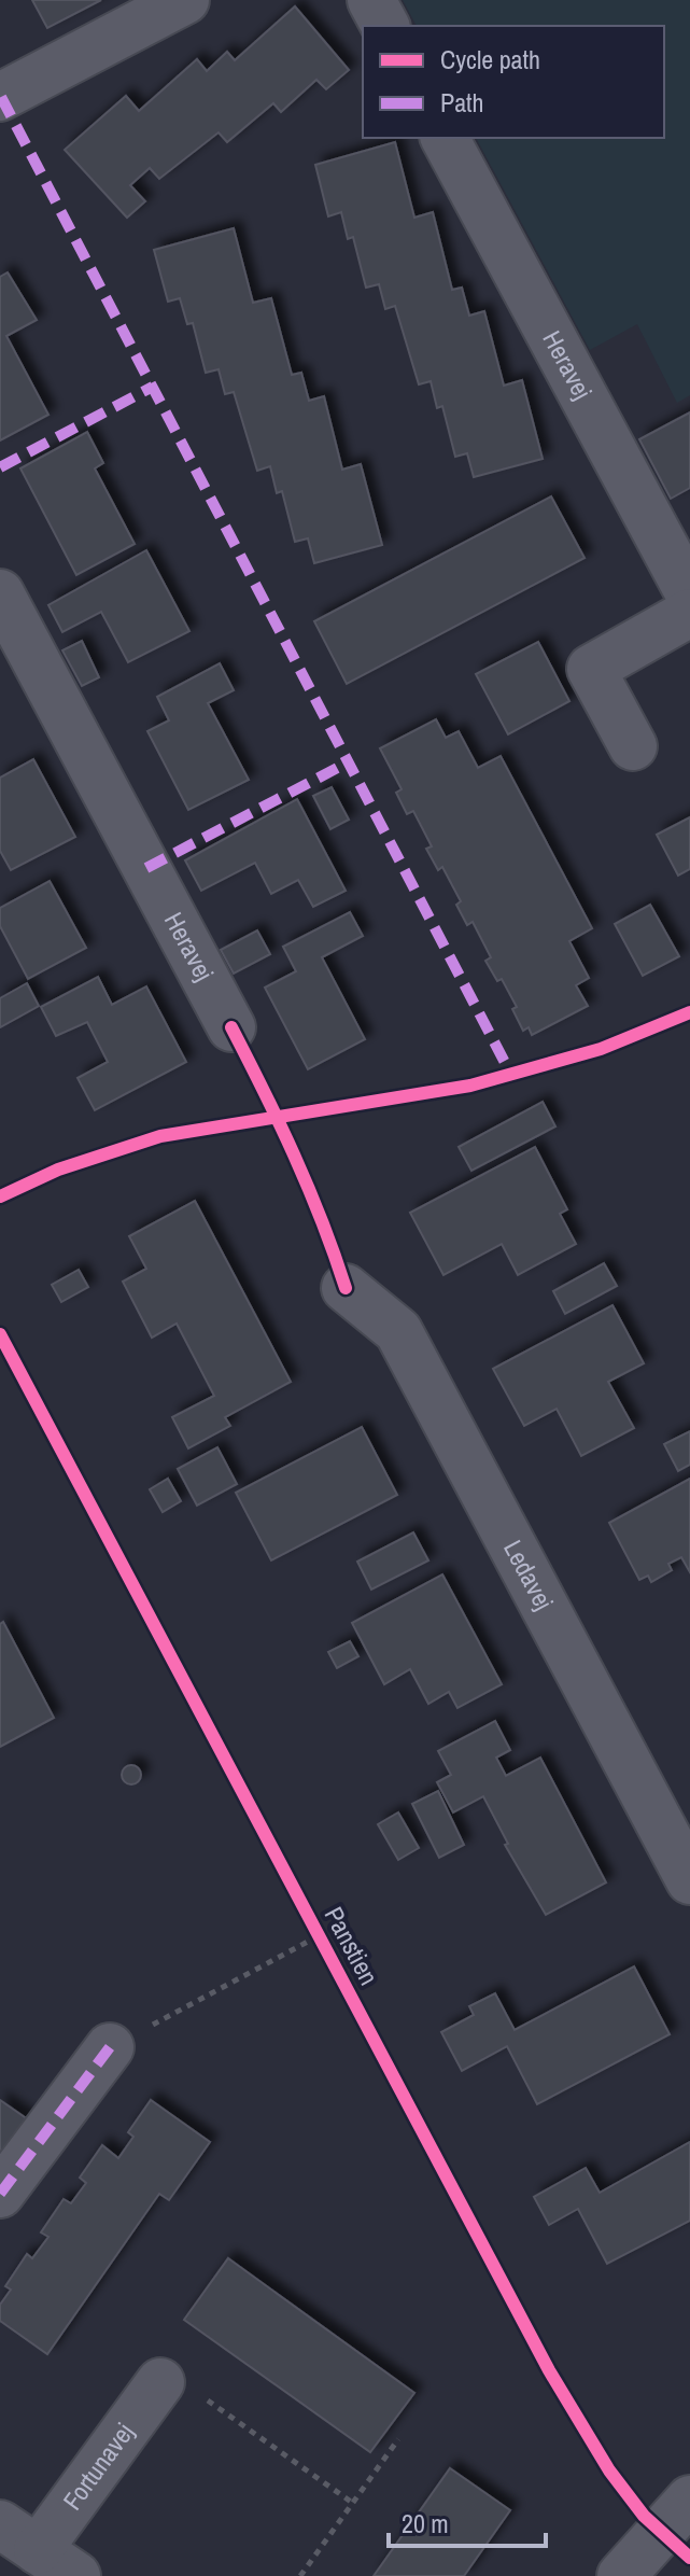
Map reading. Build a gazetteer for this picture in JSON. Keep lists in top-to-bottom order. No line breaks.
{"streets":{"street":["Heravej","Ledavej","Fortunavej"],"cycle path":["Panstien"]},"legend":["Cycle path","Path"],"scale_bar":"20 m"}
